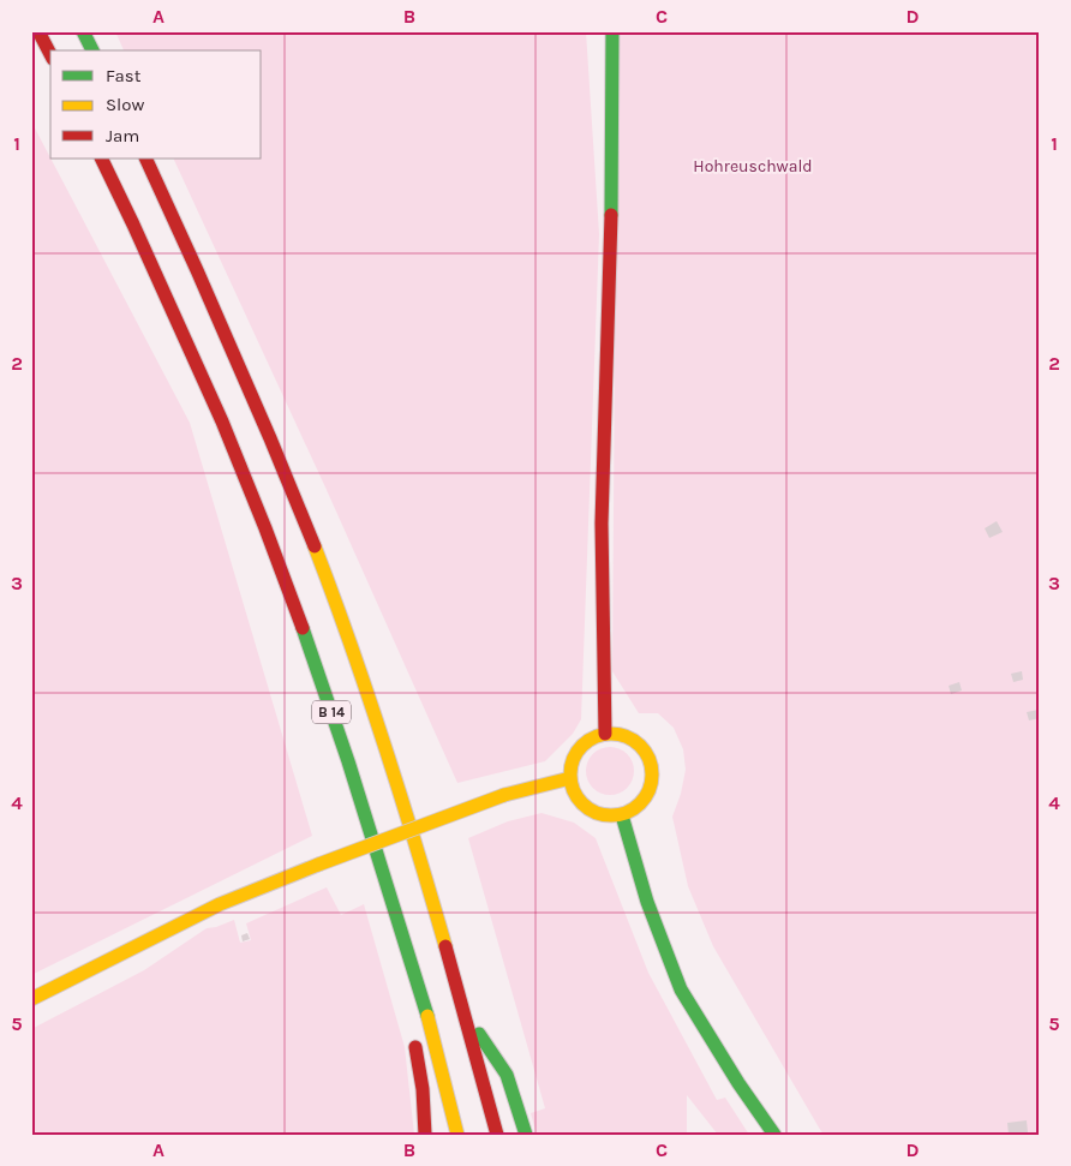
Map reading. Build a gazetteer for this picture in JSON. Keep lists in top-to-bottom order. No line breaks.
{"streets":{"main road":["B 14"]},"parks":["Hohreuschwald"],"legend":["Fast","Slow","Jam"],"grid":{"columns":["A","B","C","D"],"rows":["1","2","3","4","5"]}}
